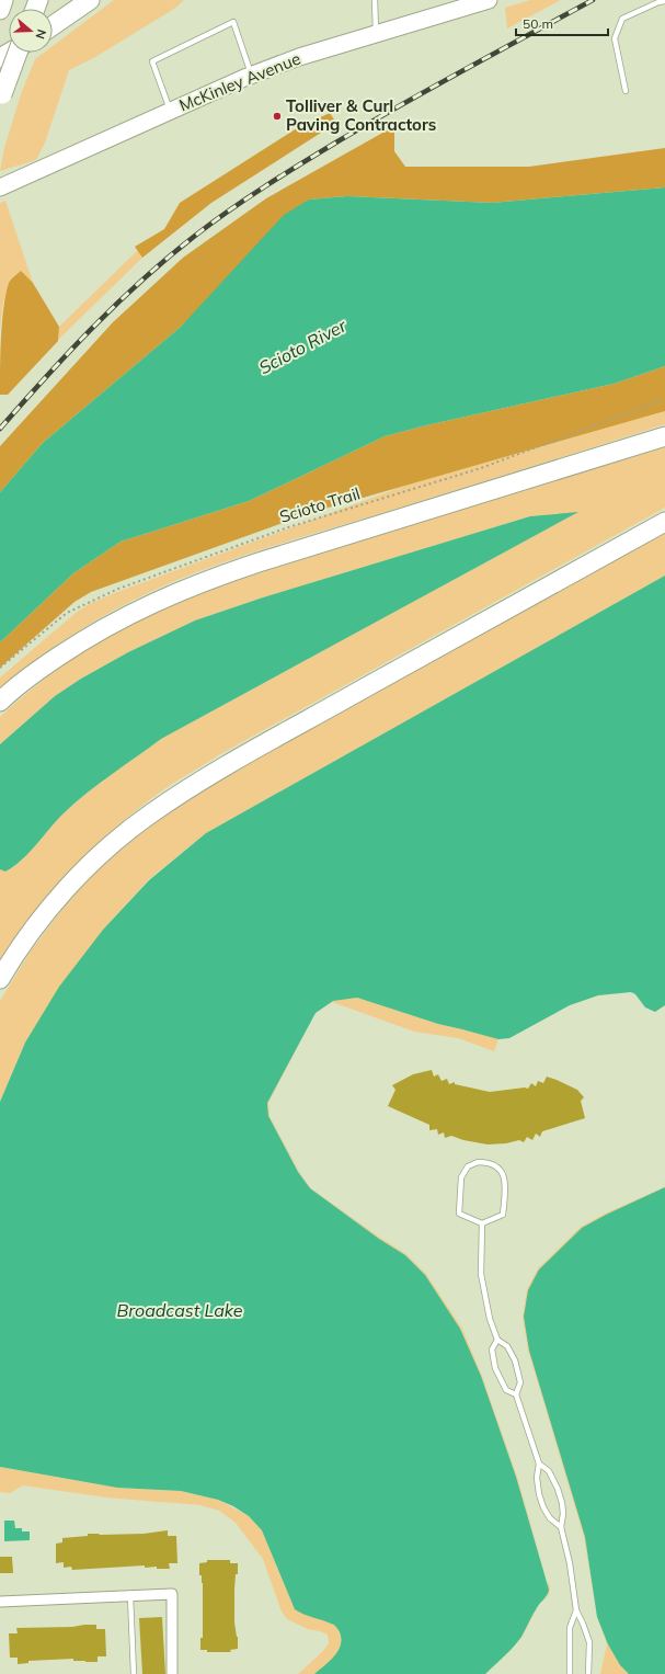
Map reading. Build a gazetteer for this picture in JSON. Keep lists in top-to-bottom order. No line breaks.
{"streets":{"main road":["McKinley Avenue"],"path":["Scioto Trail"]},"water":["Scioto River","Broadcast Lake"],"places":["Tolliver & Curl Paving Contractors"],"scale_bar":"50 m","north":"right"}
